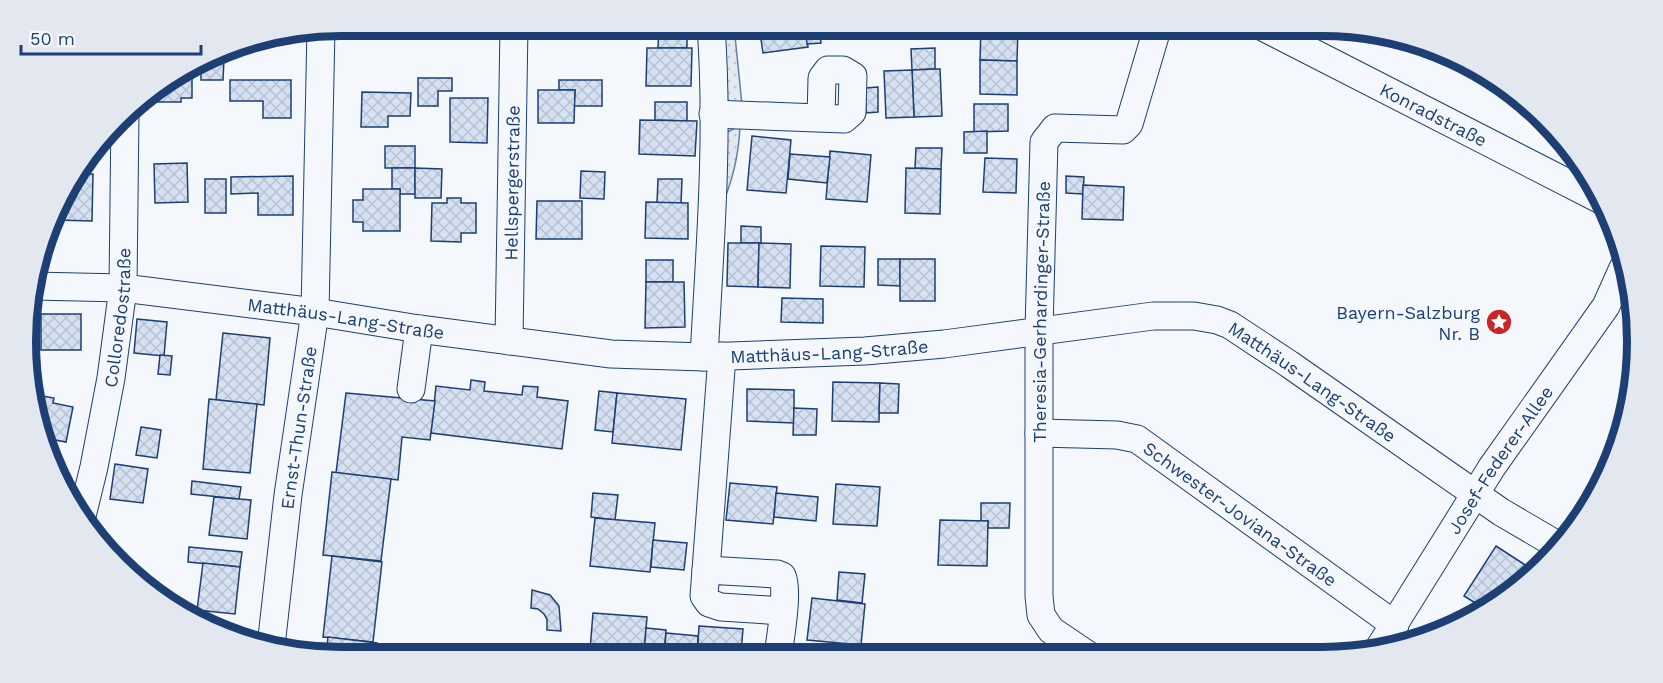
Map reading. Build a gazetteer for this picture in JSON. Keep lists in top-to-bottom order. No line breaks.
{"streets":{"street":["Konradstraße","Hellspergerstraße","Theresia-Gerhardinger-Straße","Colloredostraße","Matthäus-Lang-Straße","Ernst-Thun-Straße","Josef-Federer-Allee","Schwester-Joviana-Straße"]},"crossings":[["Hellspergerstraße","Matthäus-Lang-Straße"],["Theresia-Gerhardinger-Straße","Matthäus-Lang-Straße"],["Theresia-Gerhardinger-Straße","Schwester-Joviana-Straße"],["Colloredostraße","Matthäus-Lang-Straße"],["Matthäus-Lang-Straße","Ernst-Thun-Straße"],["Matthäus-Lang-Straße","Josef-Federer-Allee"],["Josef-Federer-Allee","Schwester-Joviana-Straße"]],"places":{"place":["Bayern-Salzburg Nr. B"]},"scale_bar":"50 m"}
